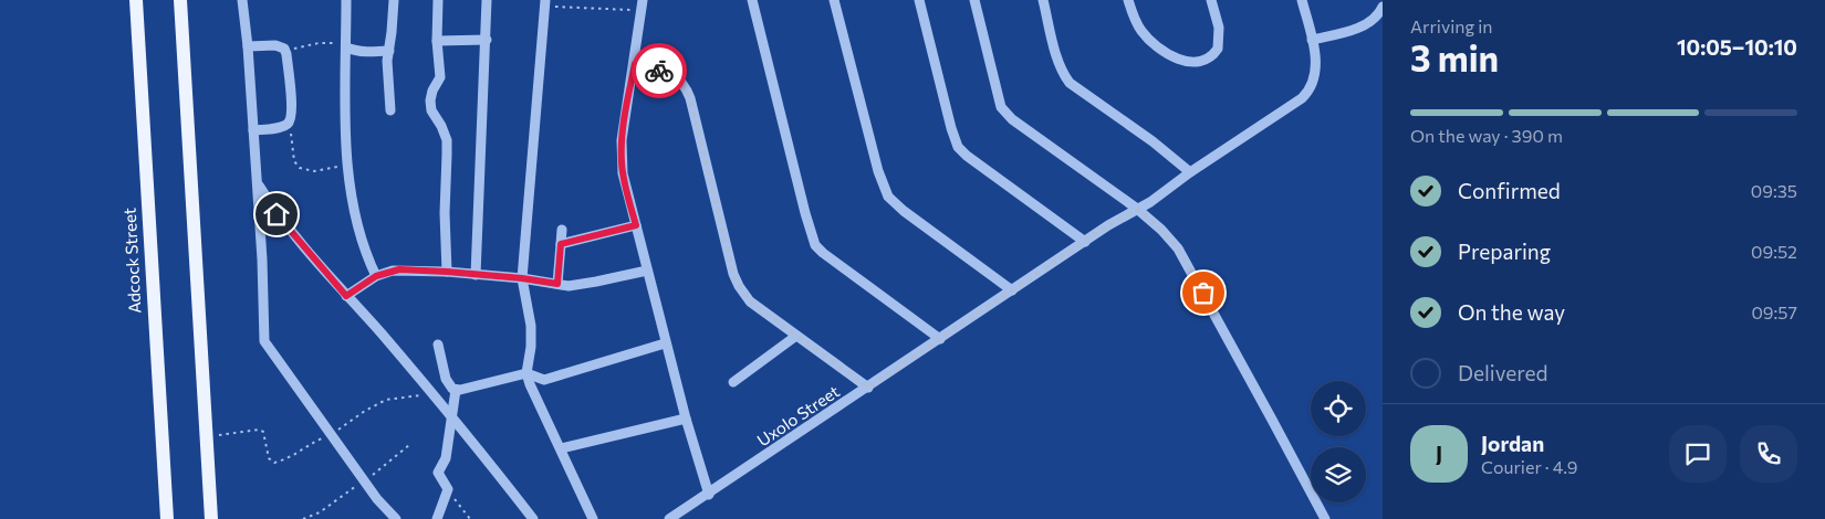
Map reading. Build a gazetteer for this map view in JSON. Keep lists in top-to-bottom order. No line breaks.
{"streets":{"main road":["Adcock Street"],"street":["Uxolo Street"]},"page":{"heading":["3 min","Arriving in","10:05–10:10"],"panel":["Jordan","Courier · 4.9"],"bar":"On the way · 390 m","list":[["Confirmed","09:35"],["Preparing","09:52"],["On the way","09:57"],"Delivered"],"round":"J"}}
